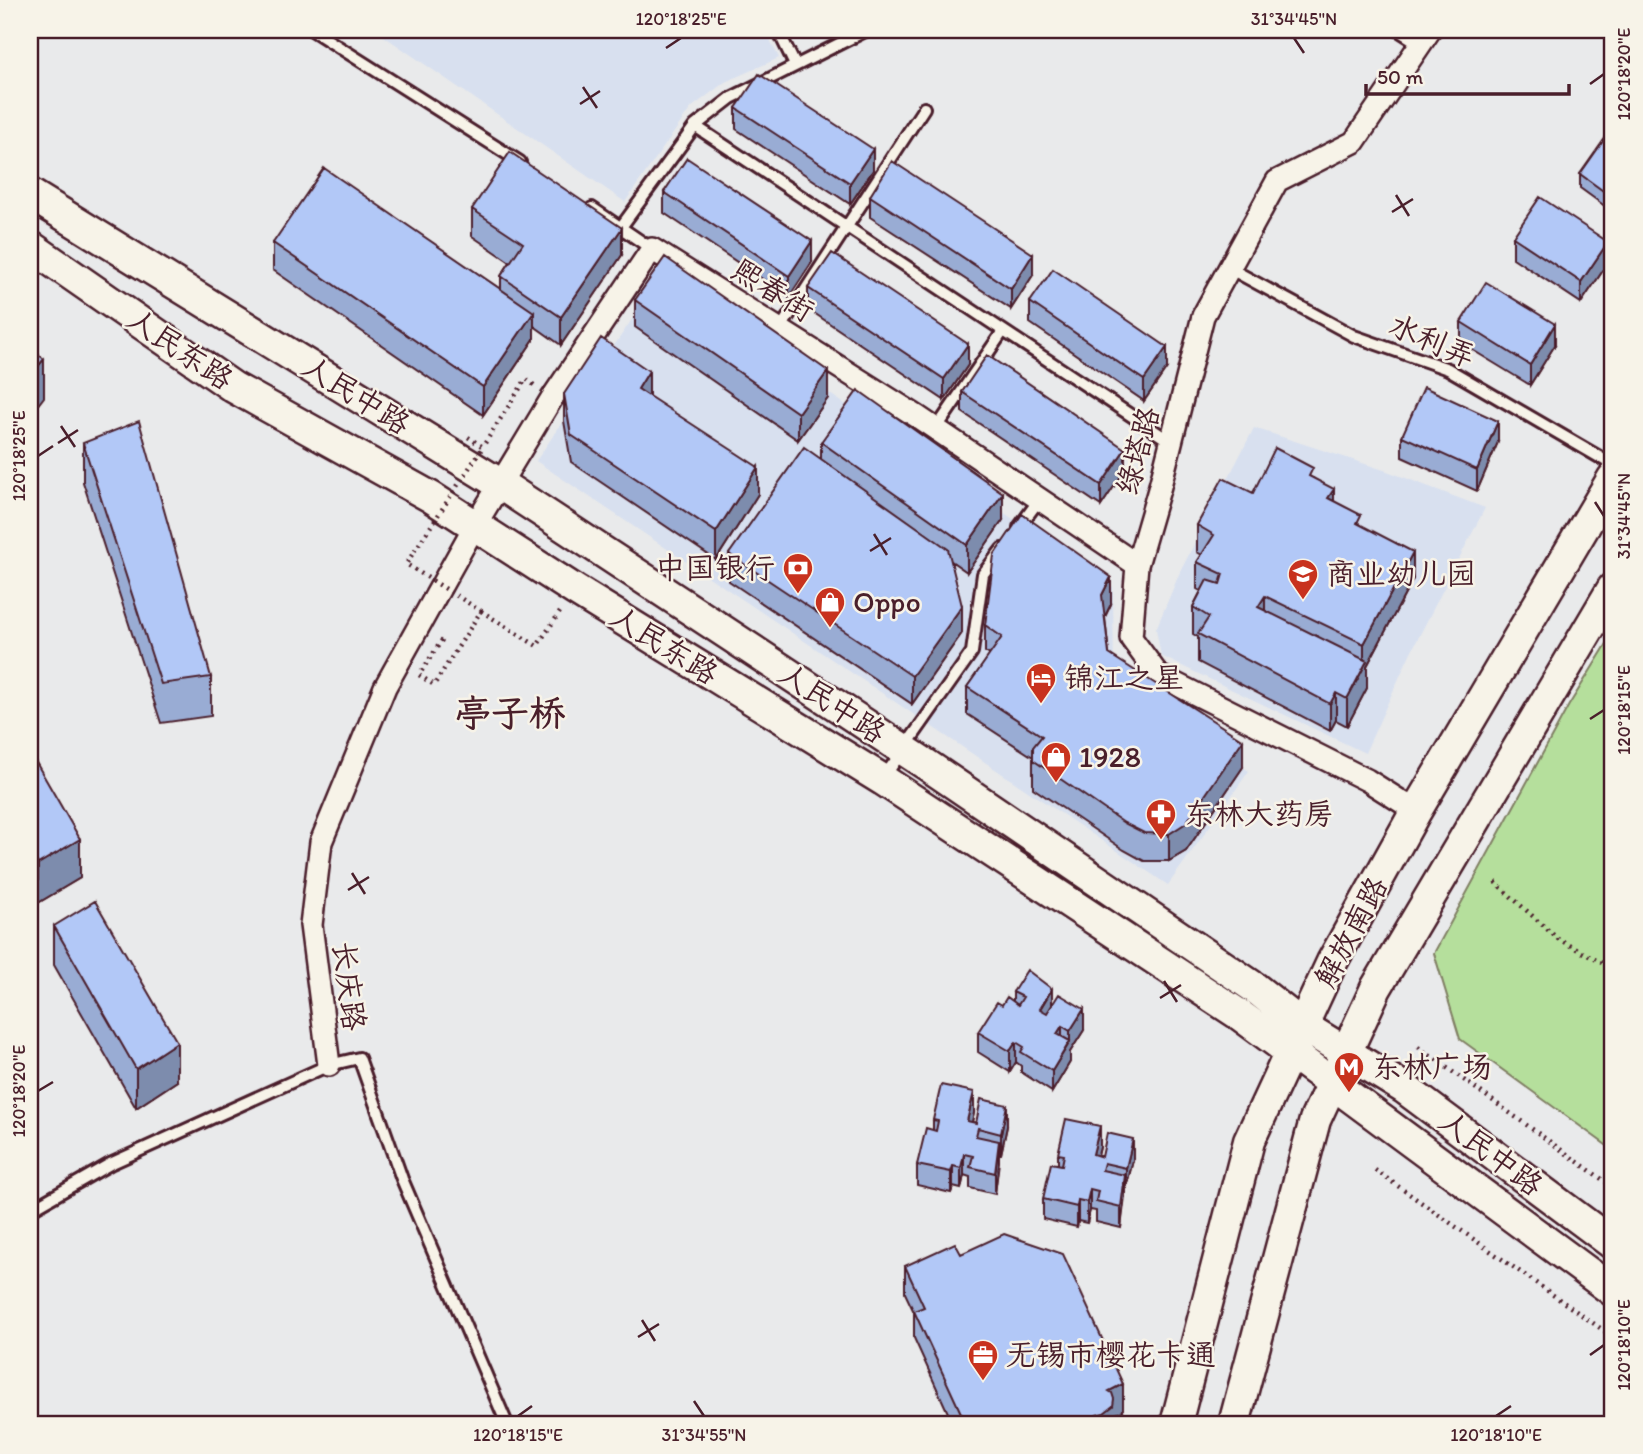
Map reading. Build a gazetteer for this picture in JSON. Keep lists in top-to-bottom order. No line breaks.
{"streets":{"main road":["人民东路","人民中路","解放南路"],"street":["熙春街","绿塔路","长庆路"],"lane":["水利弄"]},"crossings":[["熙春街","绿塔路"],["水利弄","绿塔路"],["人民东路","人民中路"],["人民东路","解放南路"],["人民东路","长庆路"],["人民中路","解放南路"],["绿塔路","解放南路"]],"districts":["亭子桥"],"places":{"bank":["中国银行"],"school or university":["商业幼儿园"],"shop":["Oppo","1928"],"hotel":["锦江之星"],"pharmacy":["东林大药房"],"metro station":["东林广场"],"office":["无锡市樱花卡通"]},"scale_bar":"50 m","coordinates":["120°18'25\"E","31°34'45\"N","120°18'20\"E","120°18'15\"E","120°18'10\"E","31°34'55\"N"]}
